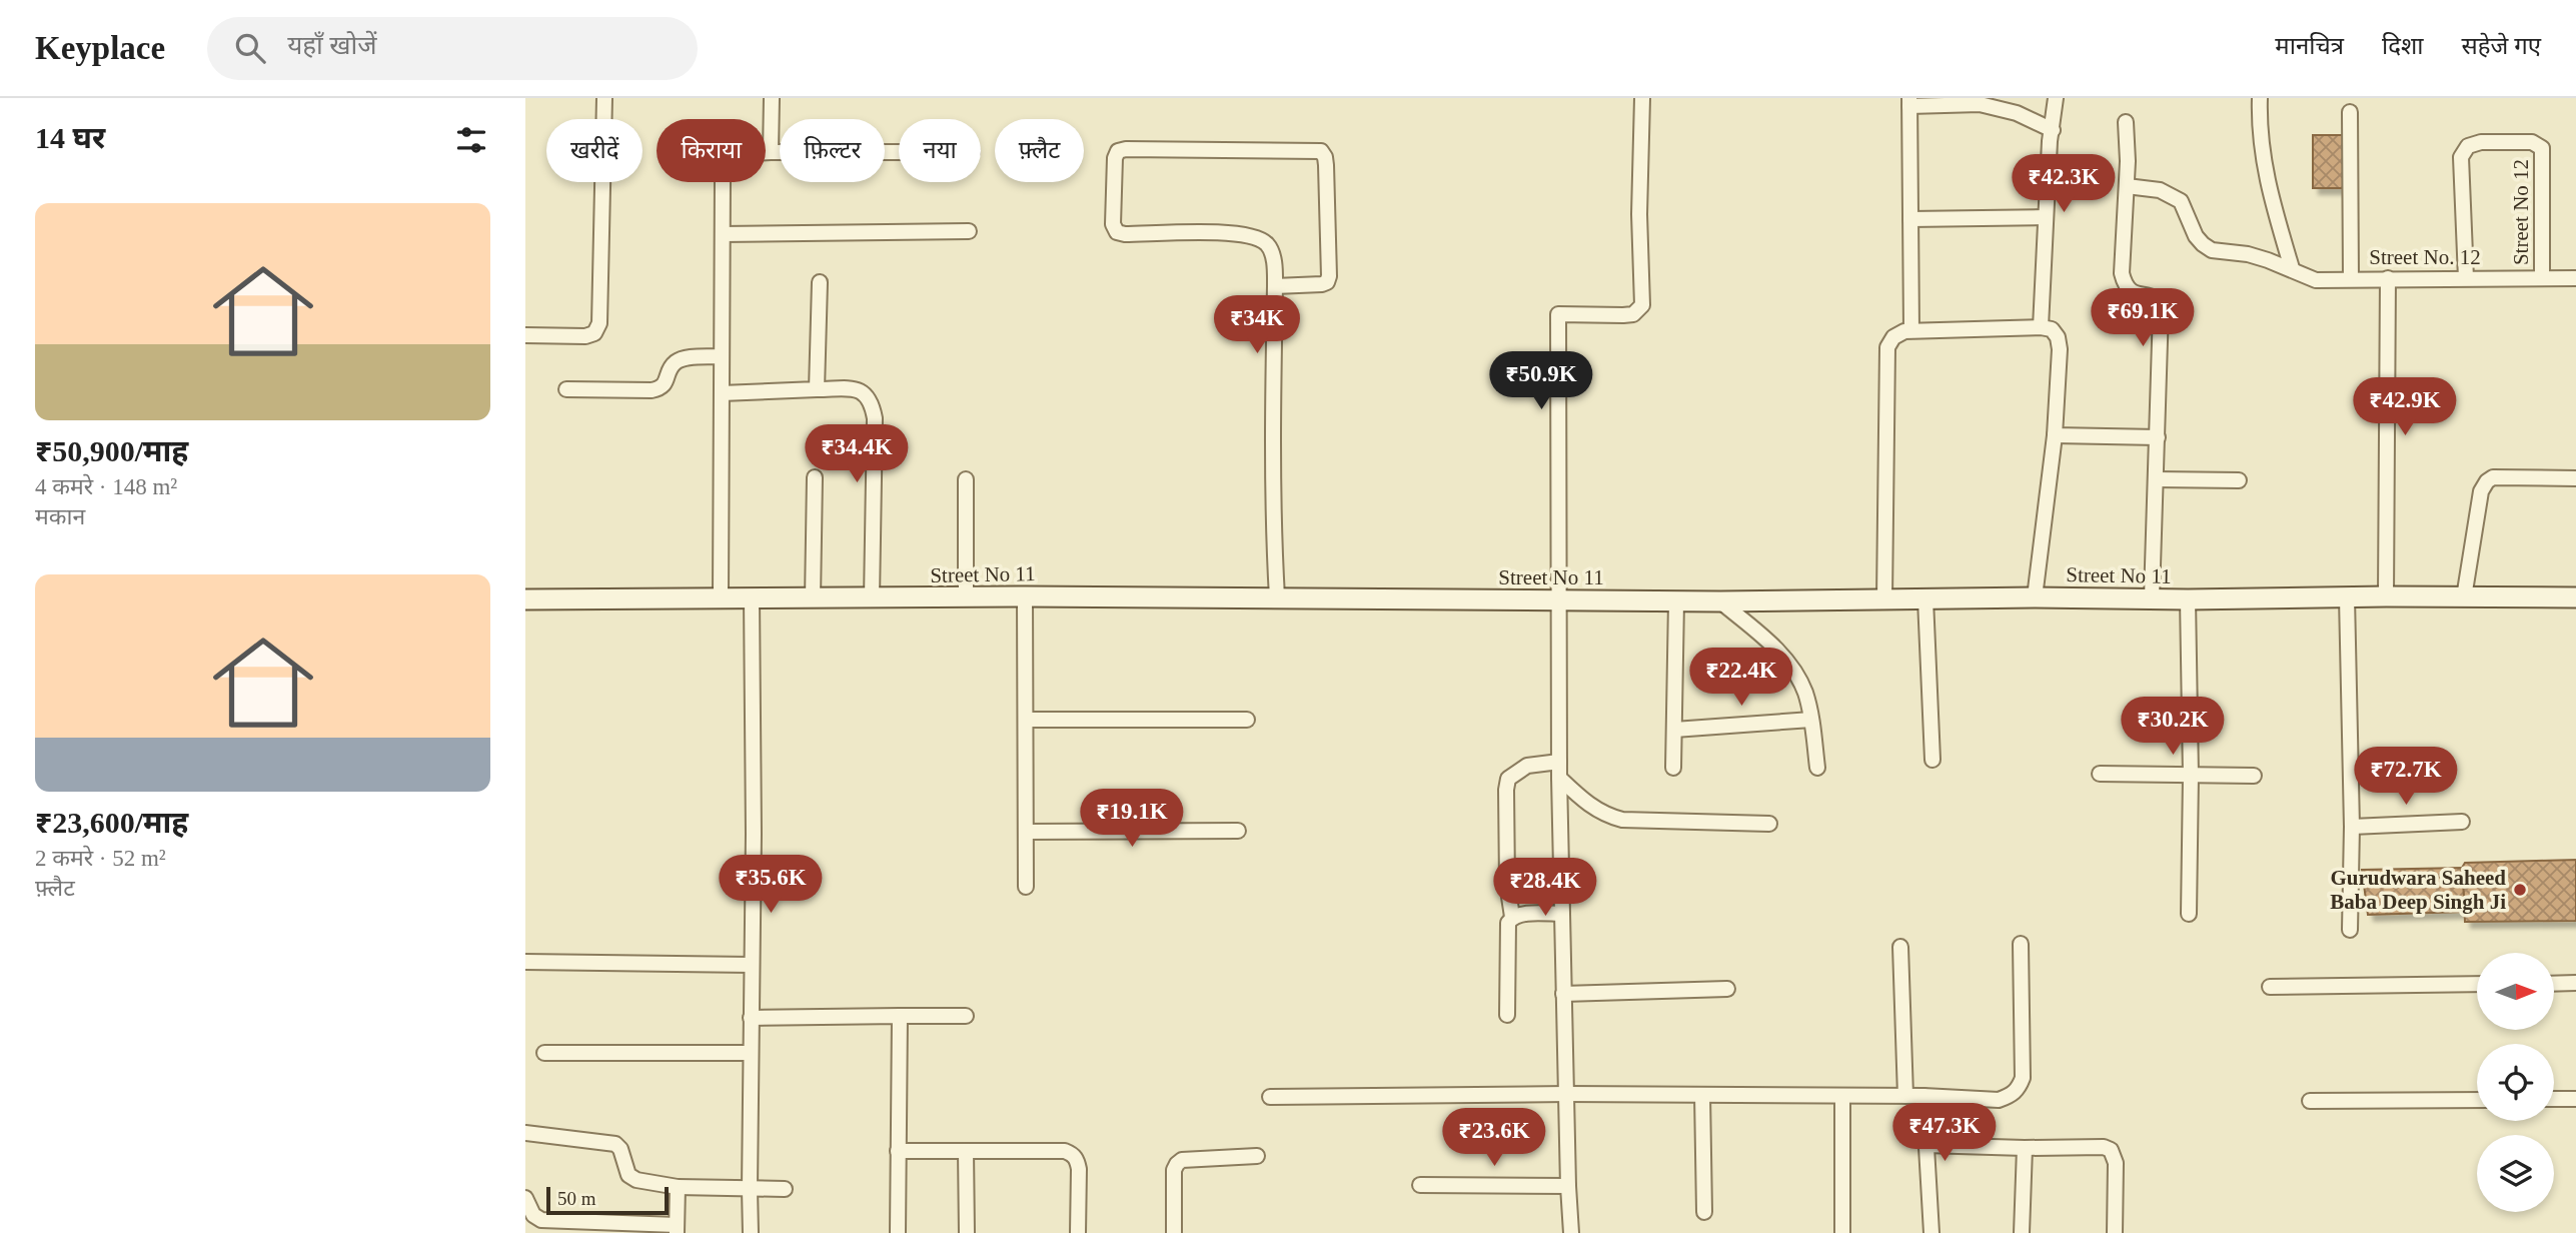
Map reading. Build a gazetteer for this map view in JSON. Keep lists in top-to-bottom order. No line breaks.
{"streets":{"street":["Street No 12","Street No. 12","Street No 11"]},"crossings":[["Street No 12","Street No. 12"]],"places":["Gurudwara Saheed Baba Deep Singh Ji"],"scale_bar":"50 m","north":"right","page":{"header":"Keyplace","search":"यहाँ खोजें","nav":["मानचित्र","दिशा","सहेजे गए"],"heading":"14 घर","chip":["खरीदें","किराया","फ़िल्टर","नया","फ़्लैट"],"price":["₹42.3K","₹69.1K","₹34K","₹50.9K","₹42.9K","₹34.4K","₹22.4K","₹30.2K","₹72.7K","₹19.1K","₹35.6K","₹28.4K","₹47.3K","₹23.6K"],"list":[{"name":"₹50,900/माह","note":"4 कमरे · 148 m² · मकान"},{"name":"₹23,600/माह","note":"2 कमरे · 52 m² · फ़्लैट"}],"scale":"50 m"}}
